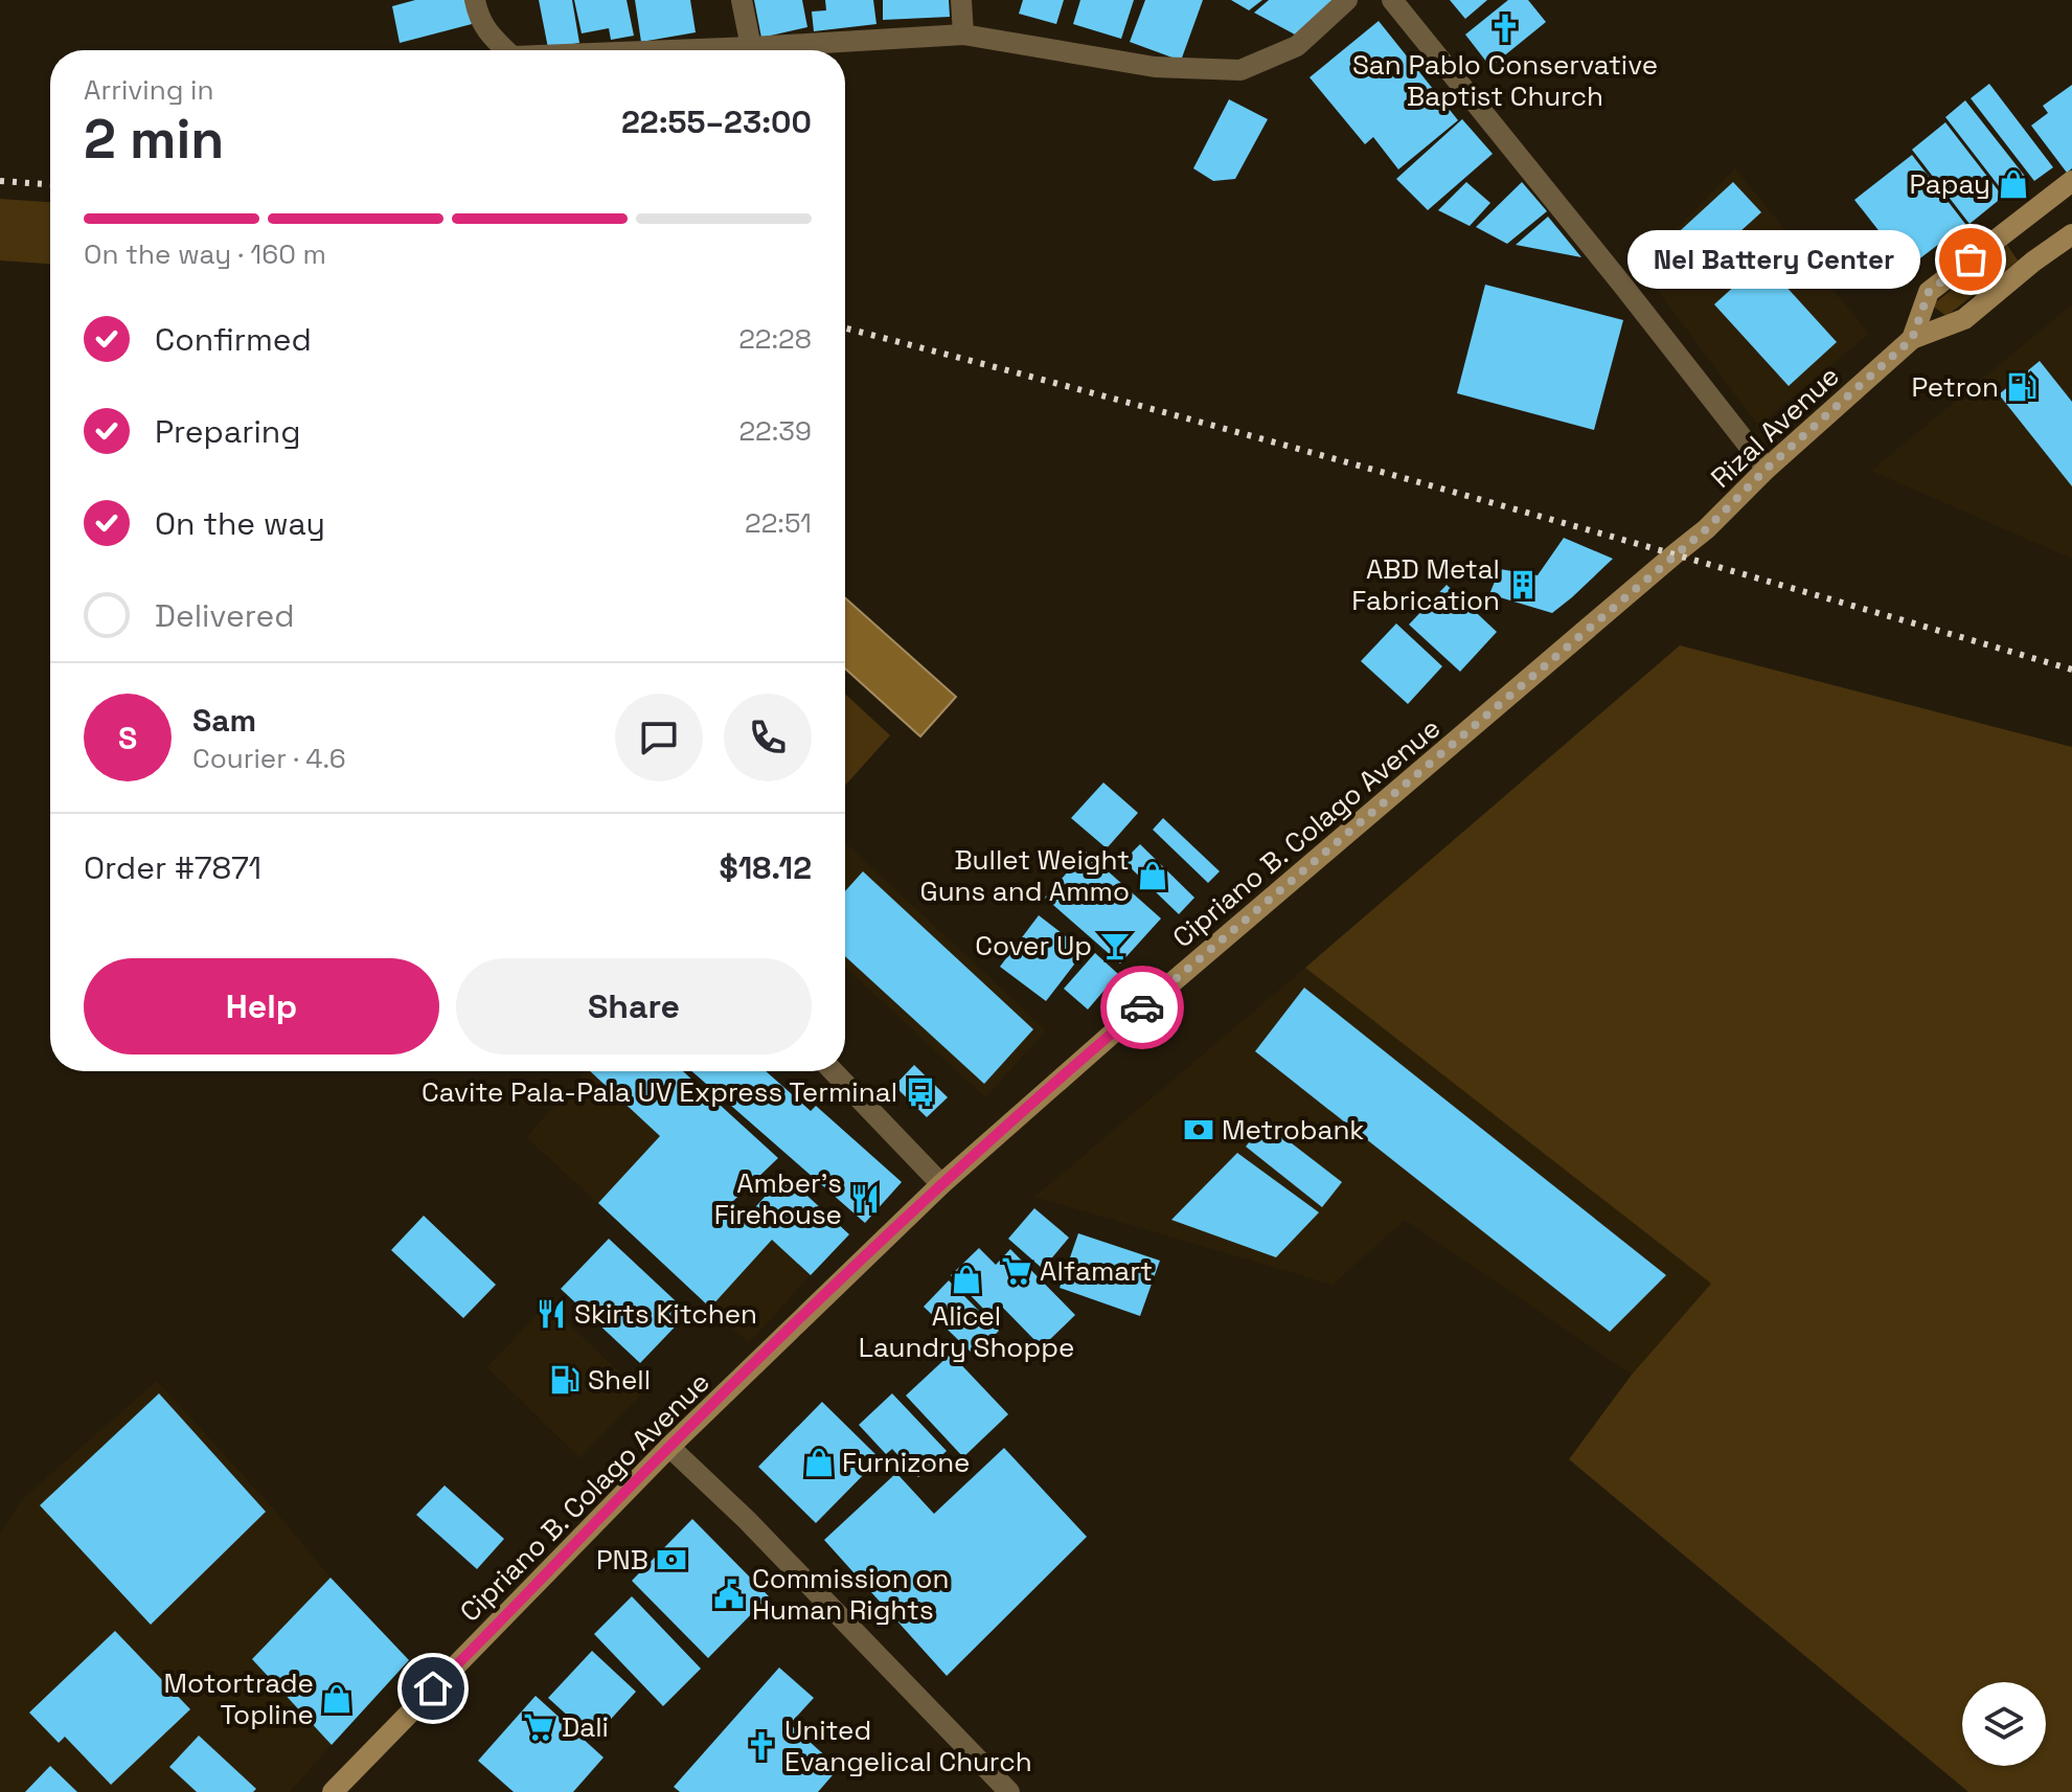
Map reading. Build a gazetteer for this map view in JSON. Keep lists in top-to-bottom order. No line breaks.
{"streets":{"main road":["Rizal Avenue","Cipriano B. Colago Avenue"]},"crossings":[["Rizal Avenue","Cipriano B. Colago Avenue"]],"places":{"church":["San Pablo Conservative Baptist Church","United Evangelical Church"],"shop":["Papay","Bullet Weight Guns and Ammo","Alicel Laundry Shoppe","Furnizone","Motortrade Topline"],"other":["Nel Battery Center"],"fuel station":["Petron","Shell"],"building":["ABD Metal Fabrication"],"bar":["Cover Up"],"bus stop":["Cavite Pala-Pala UV Express Terminal"],"bank":["Metrobank","PNB"],"restaurant":["Amber's Firehouse","Skirts Kitchen"],"supermarket":["Alfamart","Dali"],"public building":["Commission on Human Rights"]},"page":{"heading":["2 min","Arriving in","22:55–23:00"],"panel":["Sam","Courier · 4.6","Order #7871","$18.12"],"bar":"On the way · 160 m","bubble":"Nel Battery Center","list":[["Confirmed","22:28"],["Preparing","22:39"],["On the way","22:51"],"Delivered"],"round":"S","buttons":["Help","Share"]}}
